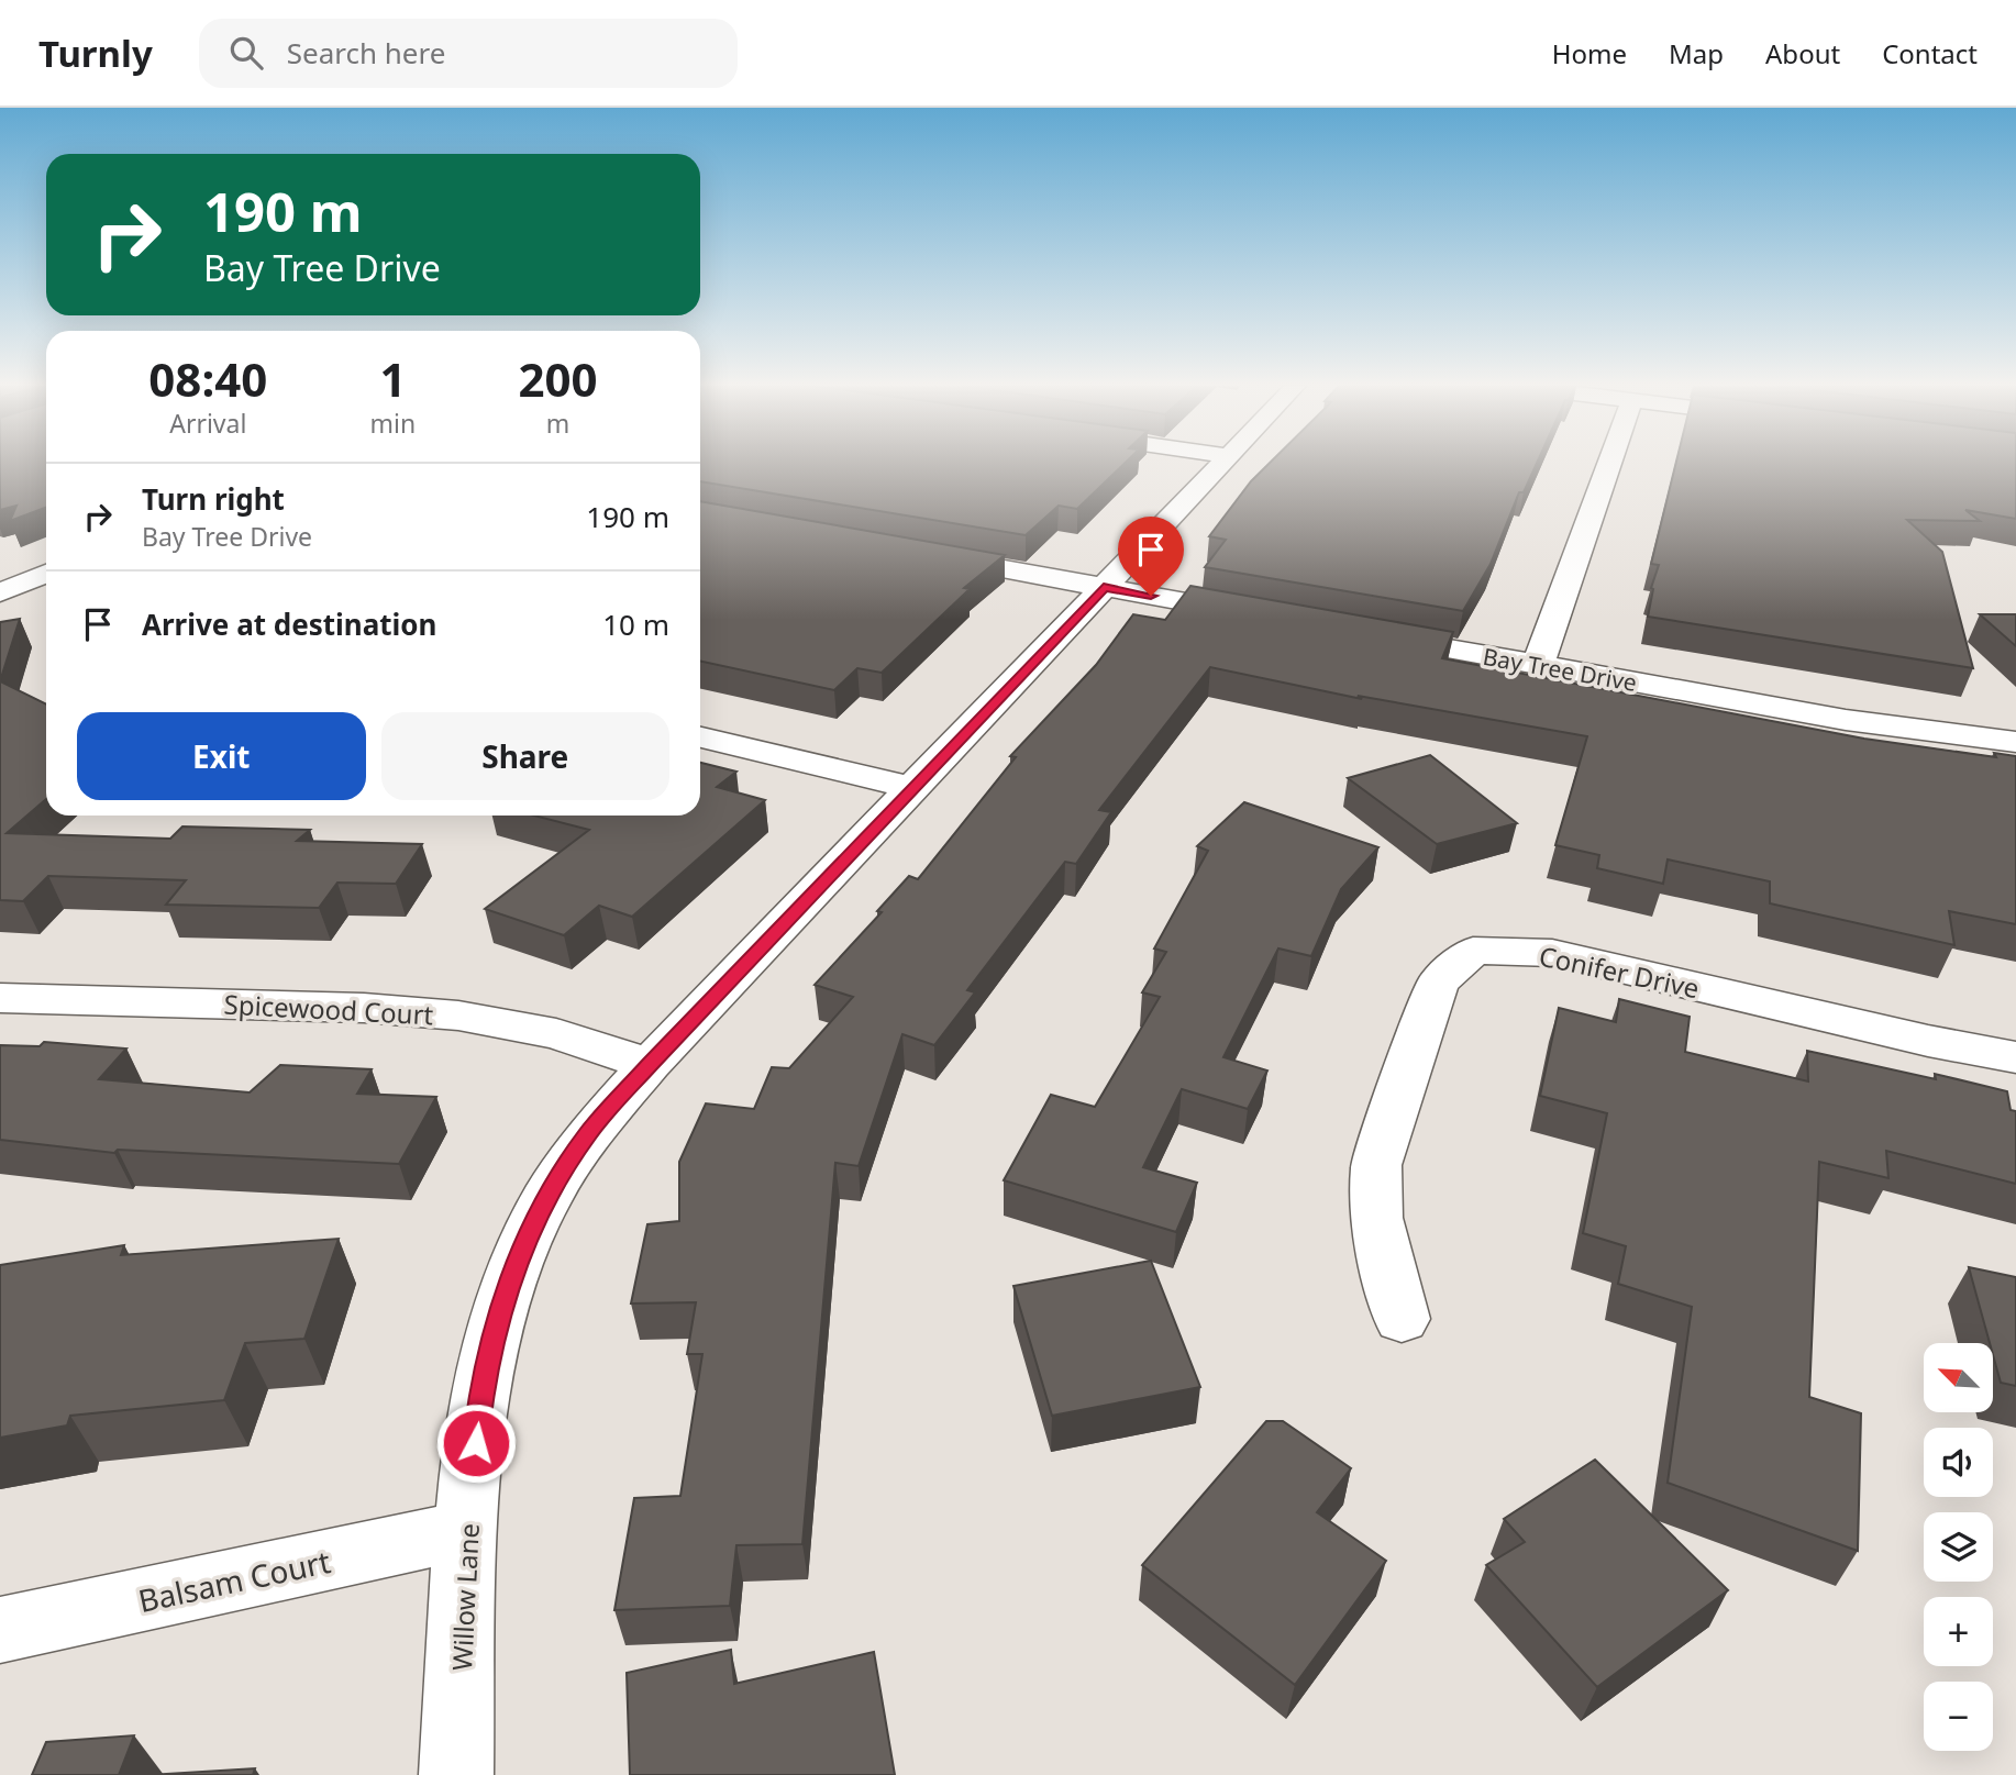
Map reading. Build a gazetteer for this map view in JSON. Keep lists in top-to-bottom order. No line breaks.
{"streets":{"street":["Bay Tree Drive","Conifer Drive","Spicewood Court","Balsam Court","Willow Lane"]},"crossings":[["Spicewood Court","Willow Lane"],["Balsam Court","Willow Lane"]],"north":"top left","page":{"header":"Turnly","search":"Search here","nav":["Home","Map","About","Contact"],"turn":["190 m","Bay Tree Drive"],"eta":["08:40","Arrival","1","min","200","m"],"list":[{"name":"Turn right","note":"Bay Tree Drive","value":"190 m"},{"name":"Arrive at destination","value":"10 m"}],"buttons":["Exit","Share"],"map_buttons":["+","−"]}}
